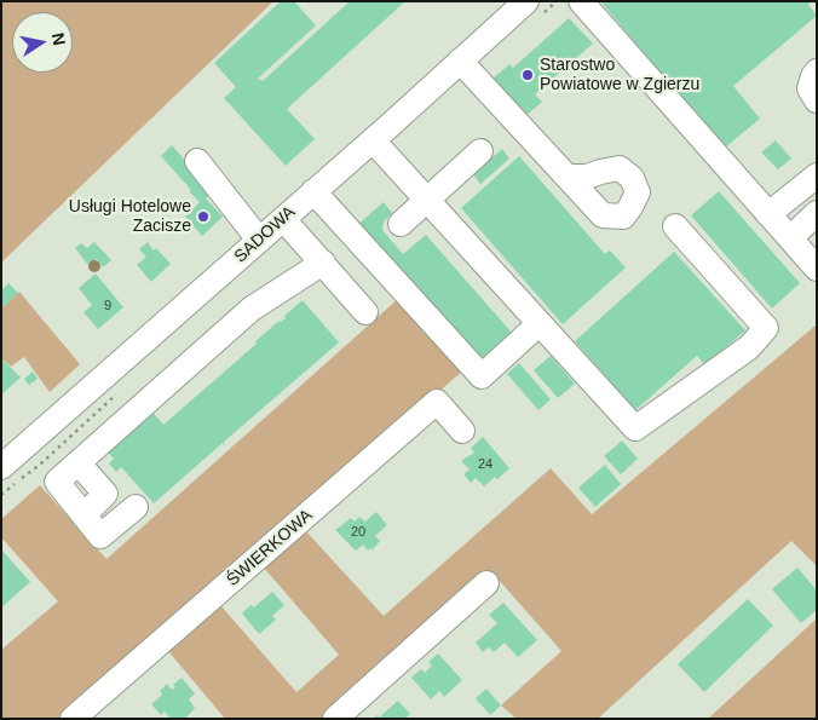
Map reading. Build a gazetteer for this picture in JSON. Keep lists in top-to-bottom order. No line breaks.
{"streets":{"street":["SADOWA","ŚWIERKOWA"]},"places":["Starostwo Powiatowe w Zgierzu","Usługi Hotelowe Zacisze"],"house_numbers":["9","24","20"],"north":"right"}
